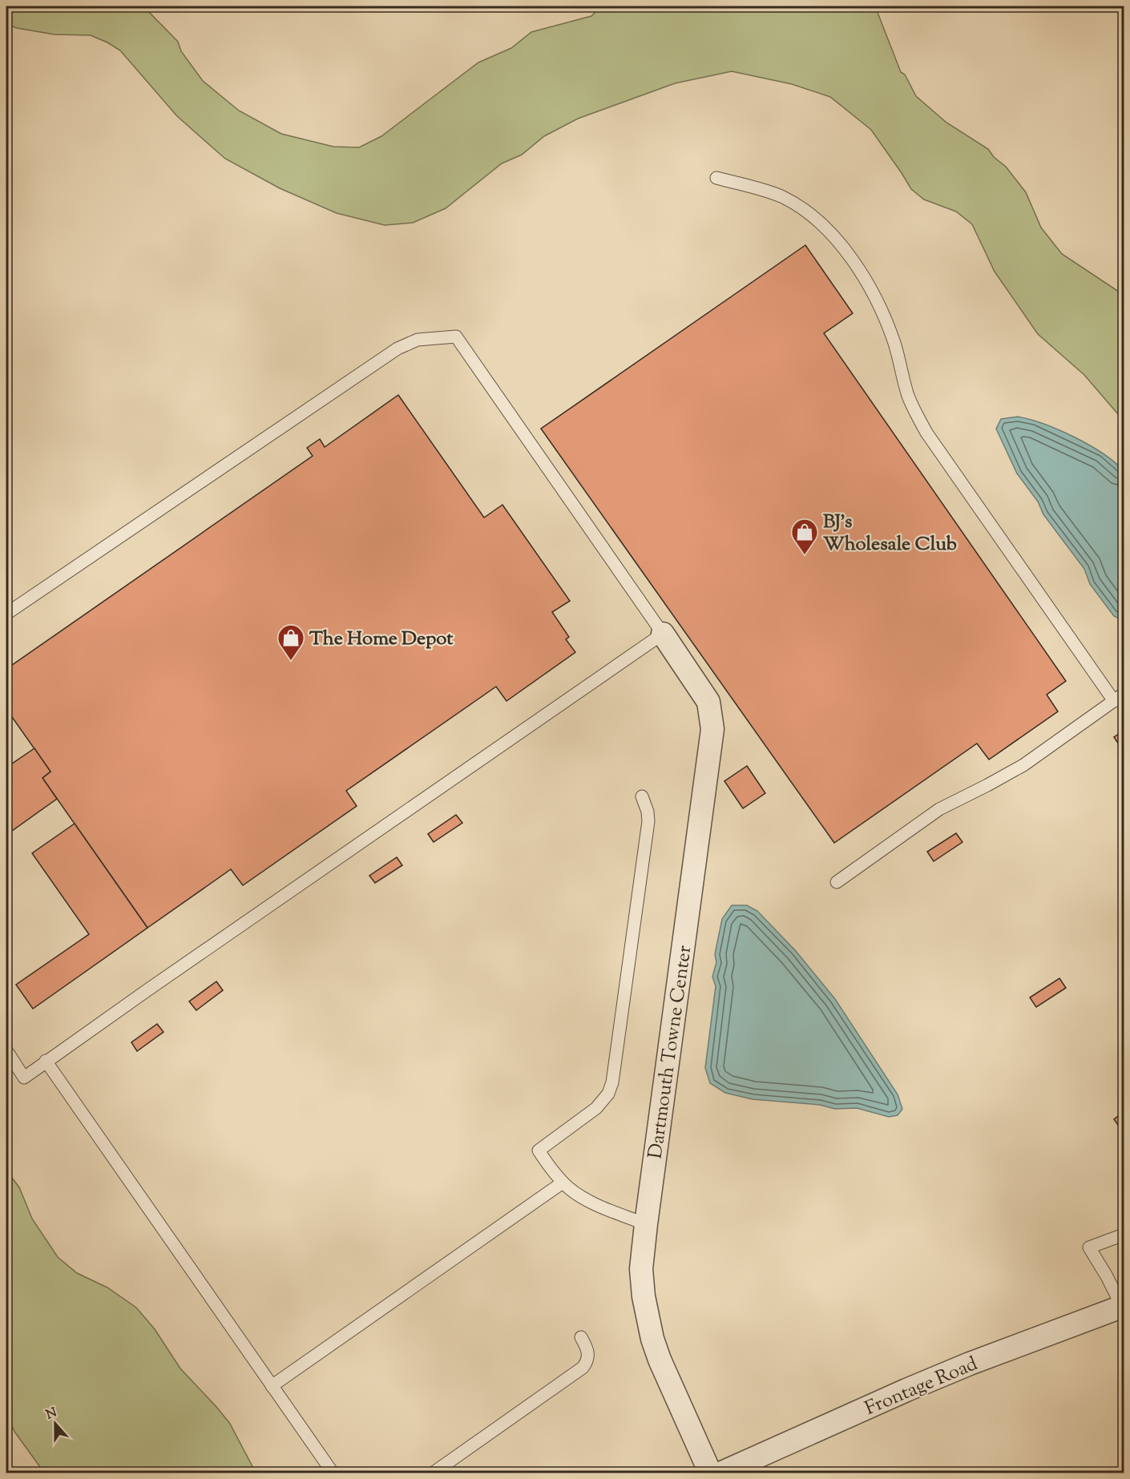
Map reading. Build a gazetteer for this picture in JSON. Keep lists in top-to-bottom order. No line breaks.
{"streets":{"street":["Dartmouth Towne Center","Frontage Road"]},"places":{"shop":["BJ's Wholesale Club","The Home Depot"]},"north":"top"}
